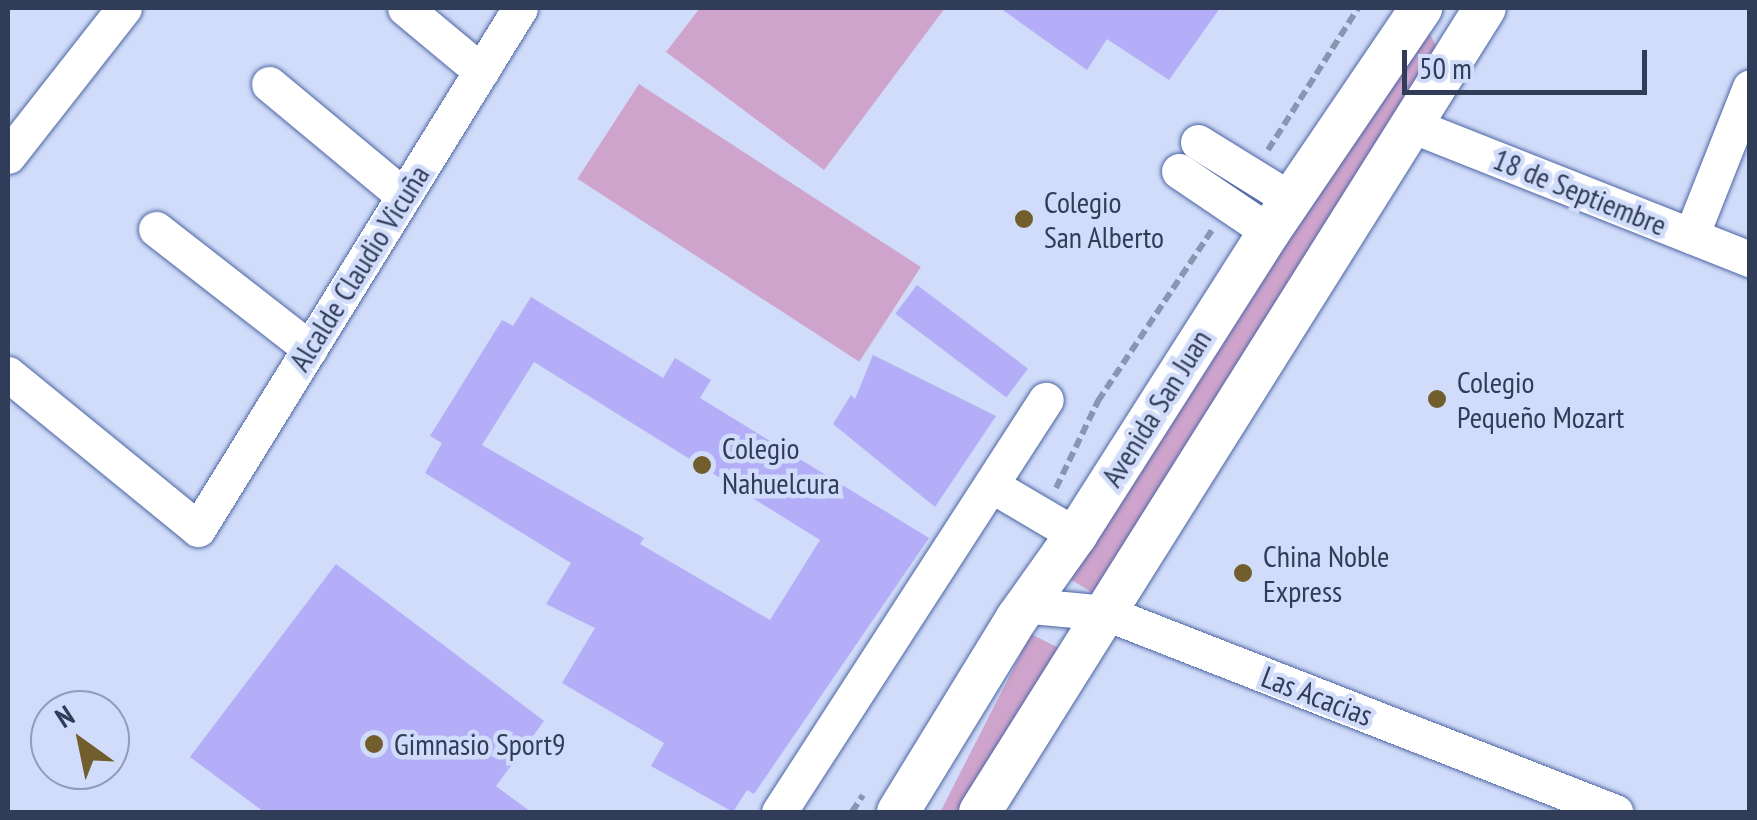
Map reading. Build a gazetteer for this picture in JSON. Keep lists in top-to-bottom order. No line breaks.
{"streets":{"main road":["Avenida San Juan"],"street":["18 de Septiembre","Alcalde Claudio Vicuña","Las Acacias"]},"crossings":[["Avenida San Juan","Las Acacias"]],"places":["Colegio San Alberto","Colegio Pequeño Mozart","Colegio Nahuelcura","China Noble Express","Gimnasio Sport9"],"scale_bar":"50 m","north":"top left"}
